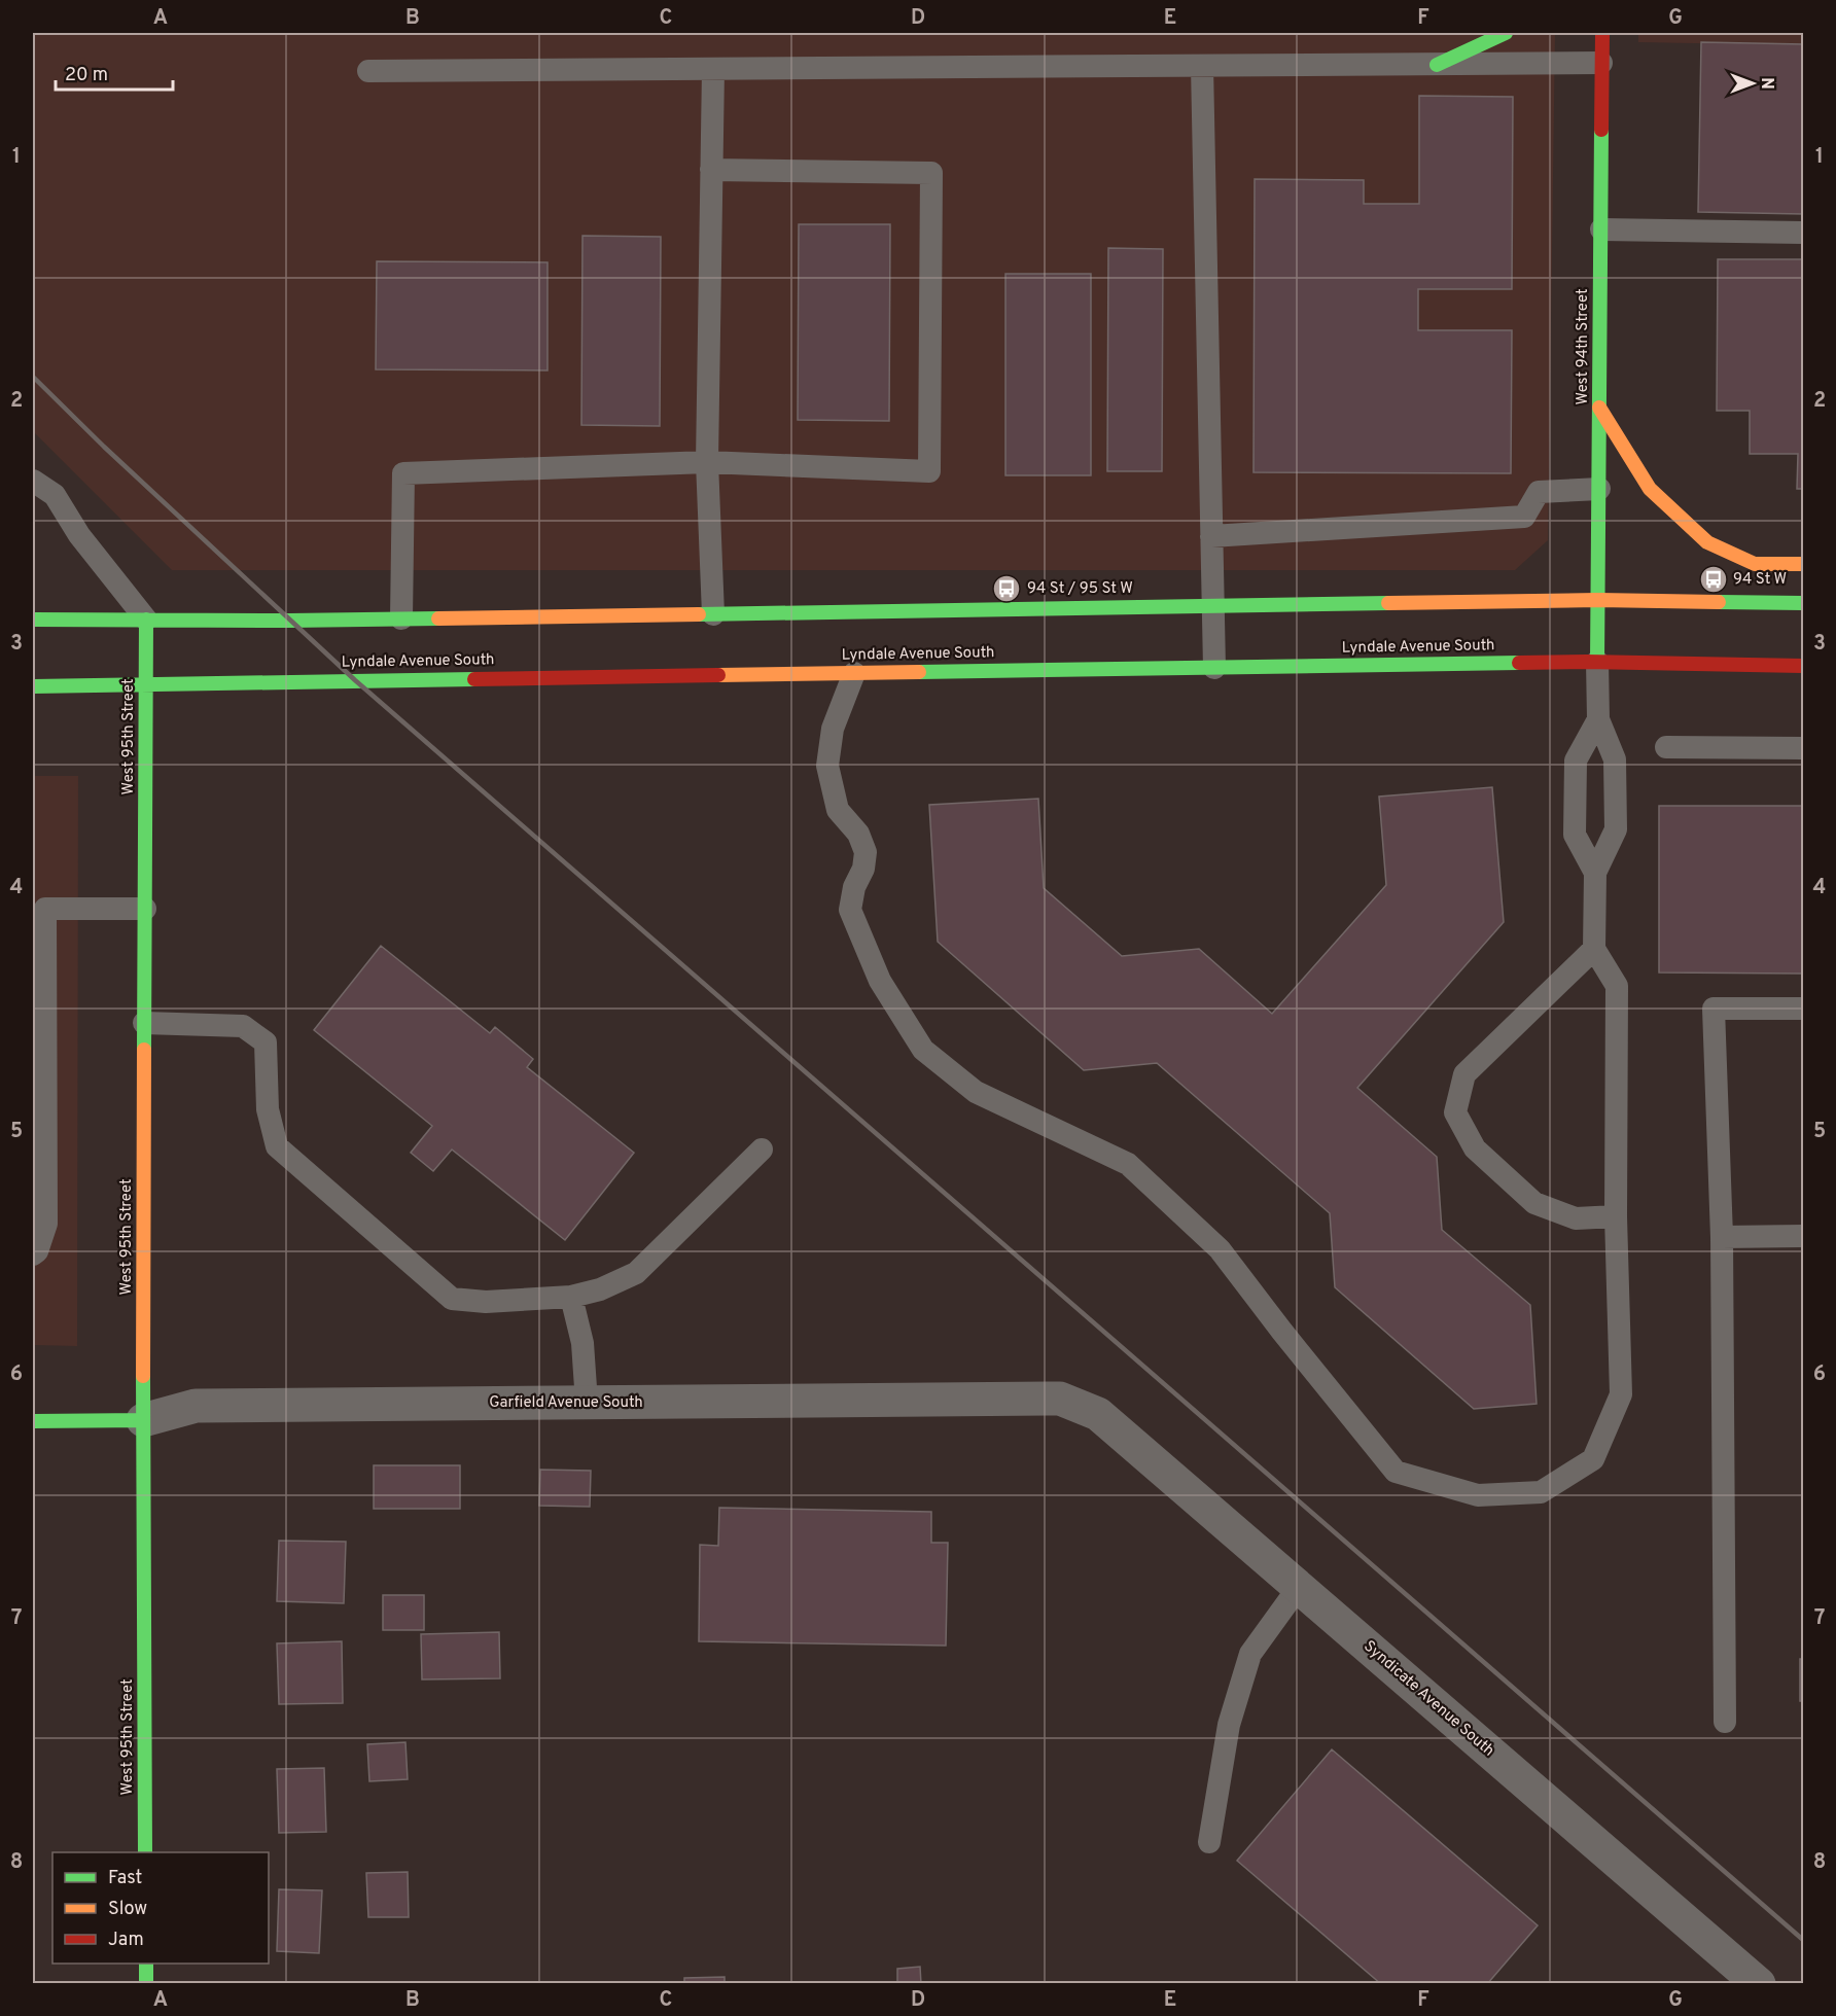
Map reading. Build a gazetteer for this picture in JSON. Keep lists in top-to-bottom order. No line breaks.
{"streets":{"main road":["West 94th Street","Lyndale Avenue South","West 95th Street","Garfield Avenue South"],"street":["Syndicate Avenue South"]},"crossings":[["West 94th Street","Lyndale Avenue South"],["Lyndale Avenue South","West 95th Street"],["West 95th Street","Garfield Avenue South"],["Garfield Avenue South","Syndicate Avenue South"]],"places":{"bus stop":["94 St W","94 St / 95 St W"]},"legend":["Fast","Slow","Jam"],"scale_bar":"20 m","north":"right","grid":{"columns":["A","B","C","D","E","F","G"],"rows":["1","2","3","4","5","6","7","8"]}}
